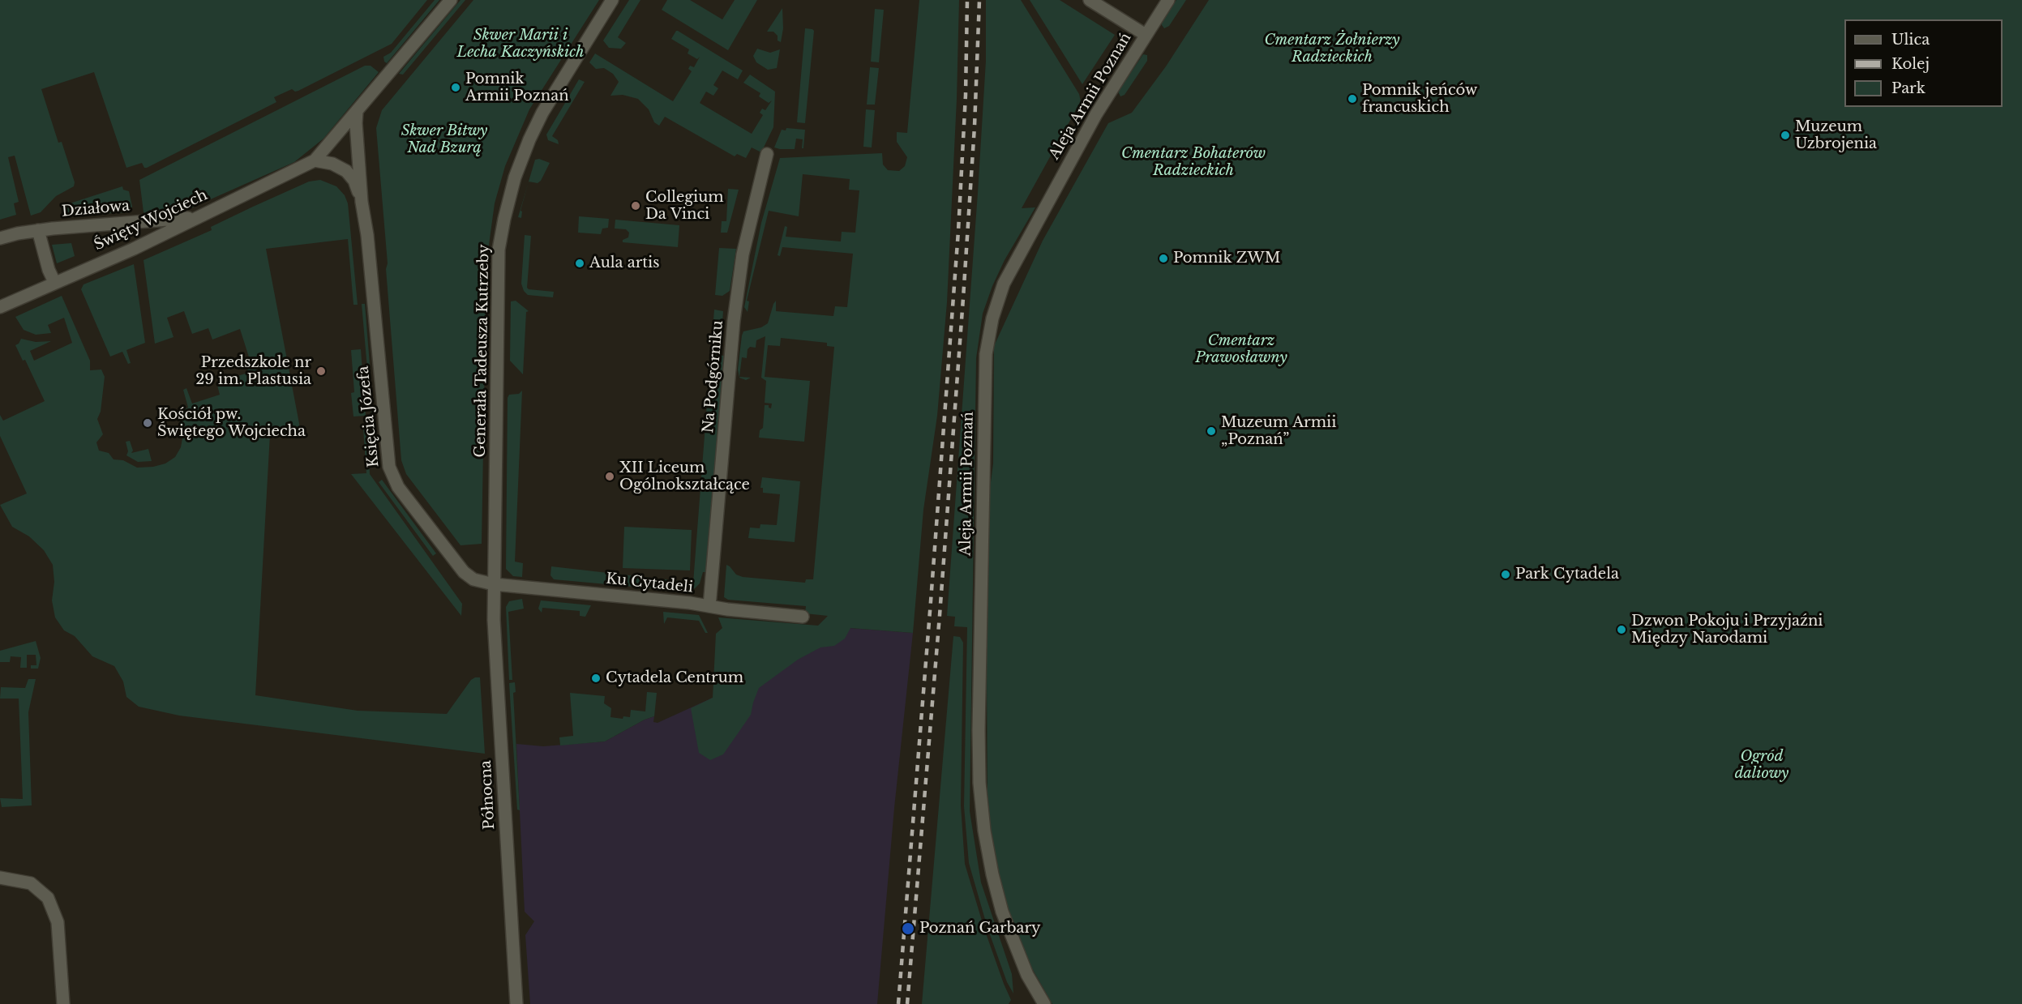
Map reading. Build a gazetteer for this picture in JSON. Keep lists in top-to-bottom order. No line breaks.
{"streets":{"street":["Aleja Armii Poznań","Działowa","Święty Wojciech","Generała Tadeusza Kutrzeby","Na Podgórniku","Księcia Józefa","Ku Cytadeli","Północna"]},"crossings":[["Działowa","Święty Wojciech"],["Święty Wojciech","Księcia Józefa"],["Generała Tadeusza Kutrzeby","Księcia Józefa"],["Generała Tadeusza Kutrzeby","Ku Cytadeli"],["Generała Tadeusza Kutrzeby","Północna"],["Na Podgórniku","Ku Cytadeli"],["Księcia Józefa","Ku Cytadeli"],["Księcia Józefa","Północna"],["Ku Cytadeli","Północna"]],"parks":["Skwer Marii i Lecha Kaczyńskich","Cmentarz Żołnierzy Radzieckich","Skwer Bitwy Nad Bzurą","Cmentarz Bohaterów Radzieckich","Cmentarz Prawosławny","Ogród daliowy"],"places":["Pomnik Armii Poznań","Pomnik jeńców francuskich","Muzeum Uzbrojenia","Collegium Da Vinci","Pomnik ZWM","Aula artis","Przedszkole nr 29 im. Plastusia","Kościół pw. Świętego Wojciecha","Muzeum Armii „Poznań”","XII Liceum Ogólnokształcące","Park Cytadela","Dzwon Pokoju i Przyjaźni Między Narodami","Cytadela Centrum","Poznań Garbary"],"legend":["Ulica","Kolej","Park"]}
